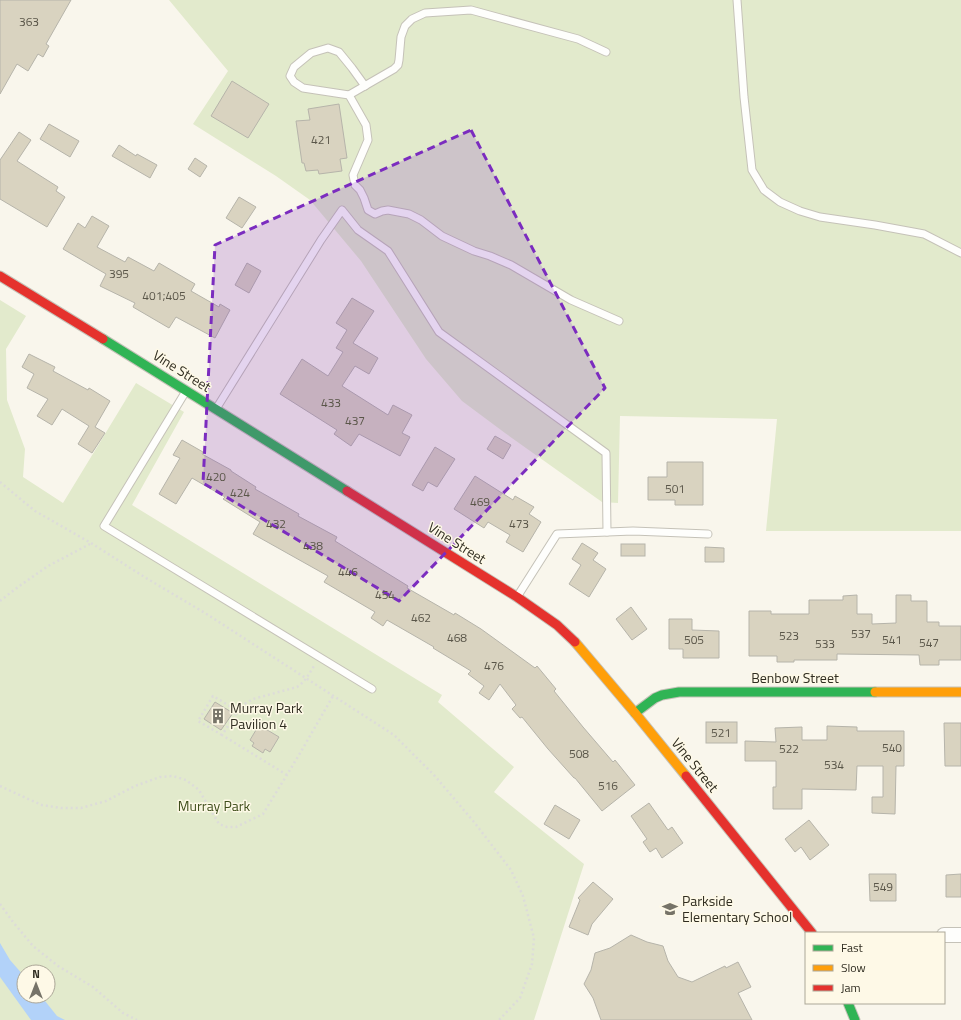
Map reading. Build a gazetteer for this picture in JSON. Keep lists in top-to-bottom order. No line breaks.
{"streets":{"street":["Vine Street","Benbow Street"]},"crossings":[["Vine Street","Benbow Street"]],"parks":["Murray Park"],"places":{"building":["Murray Park Pavilion 4"],"school or university":["Parkside Elementary School"]},"house_numbers":["363","421","395","401;405","433","437","420","501","424","469","432","473","438","446","454","462","537","523","468","505","541","547","533","476","521","540","522","508","534","516","549"],"legend":["Fast","Slow","Jam"],"north":"top"}
